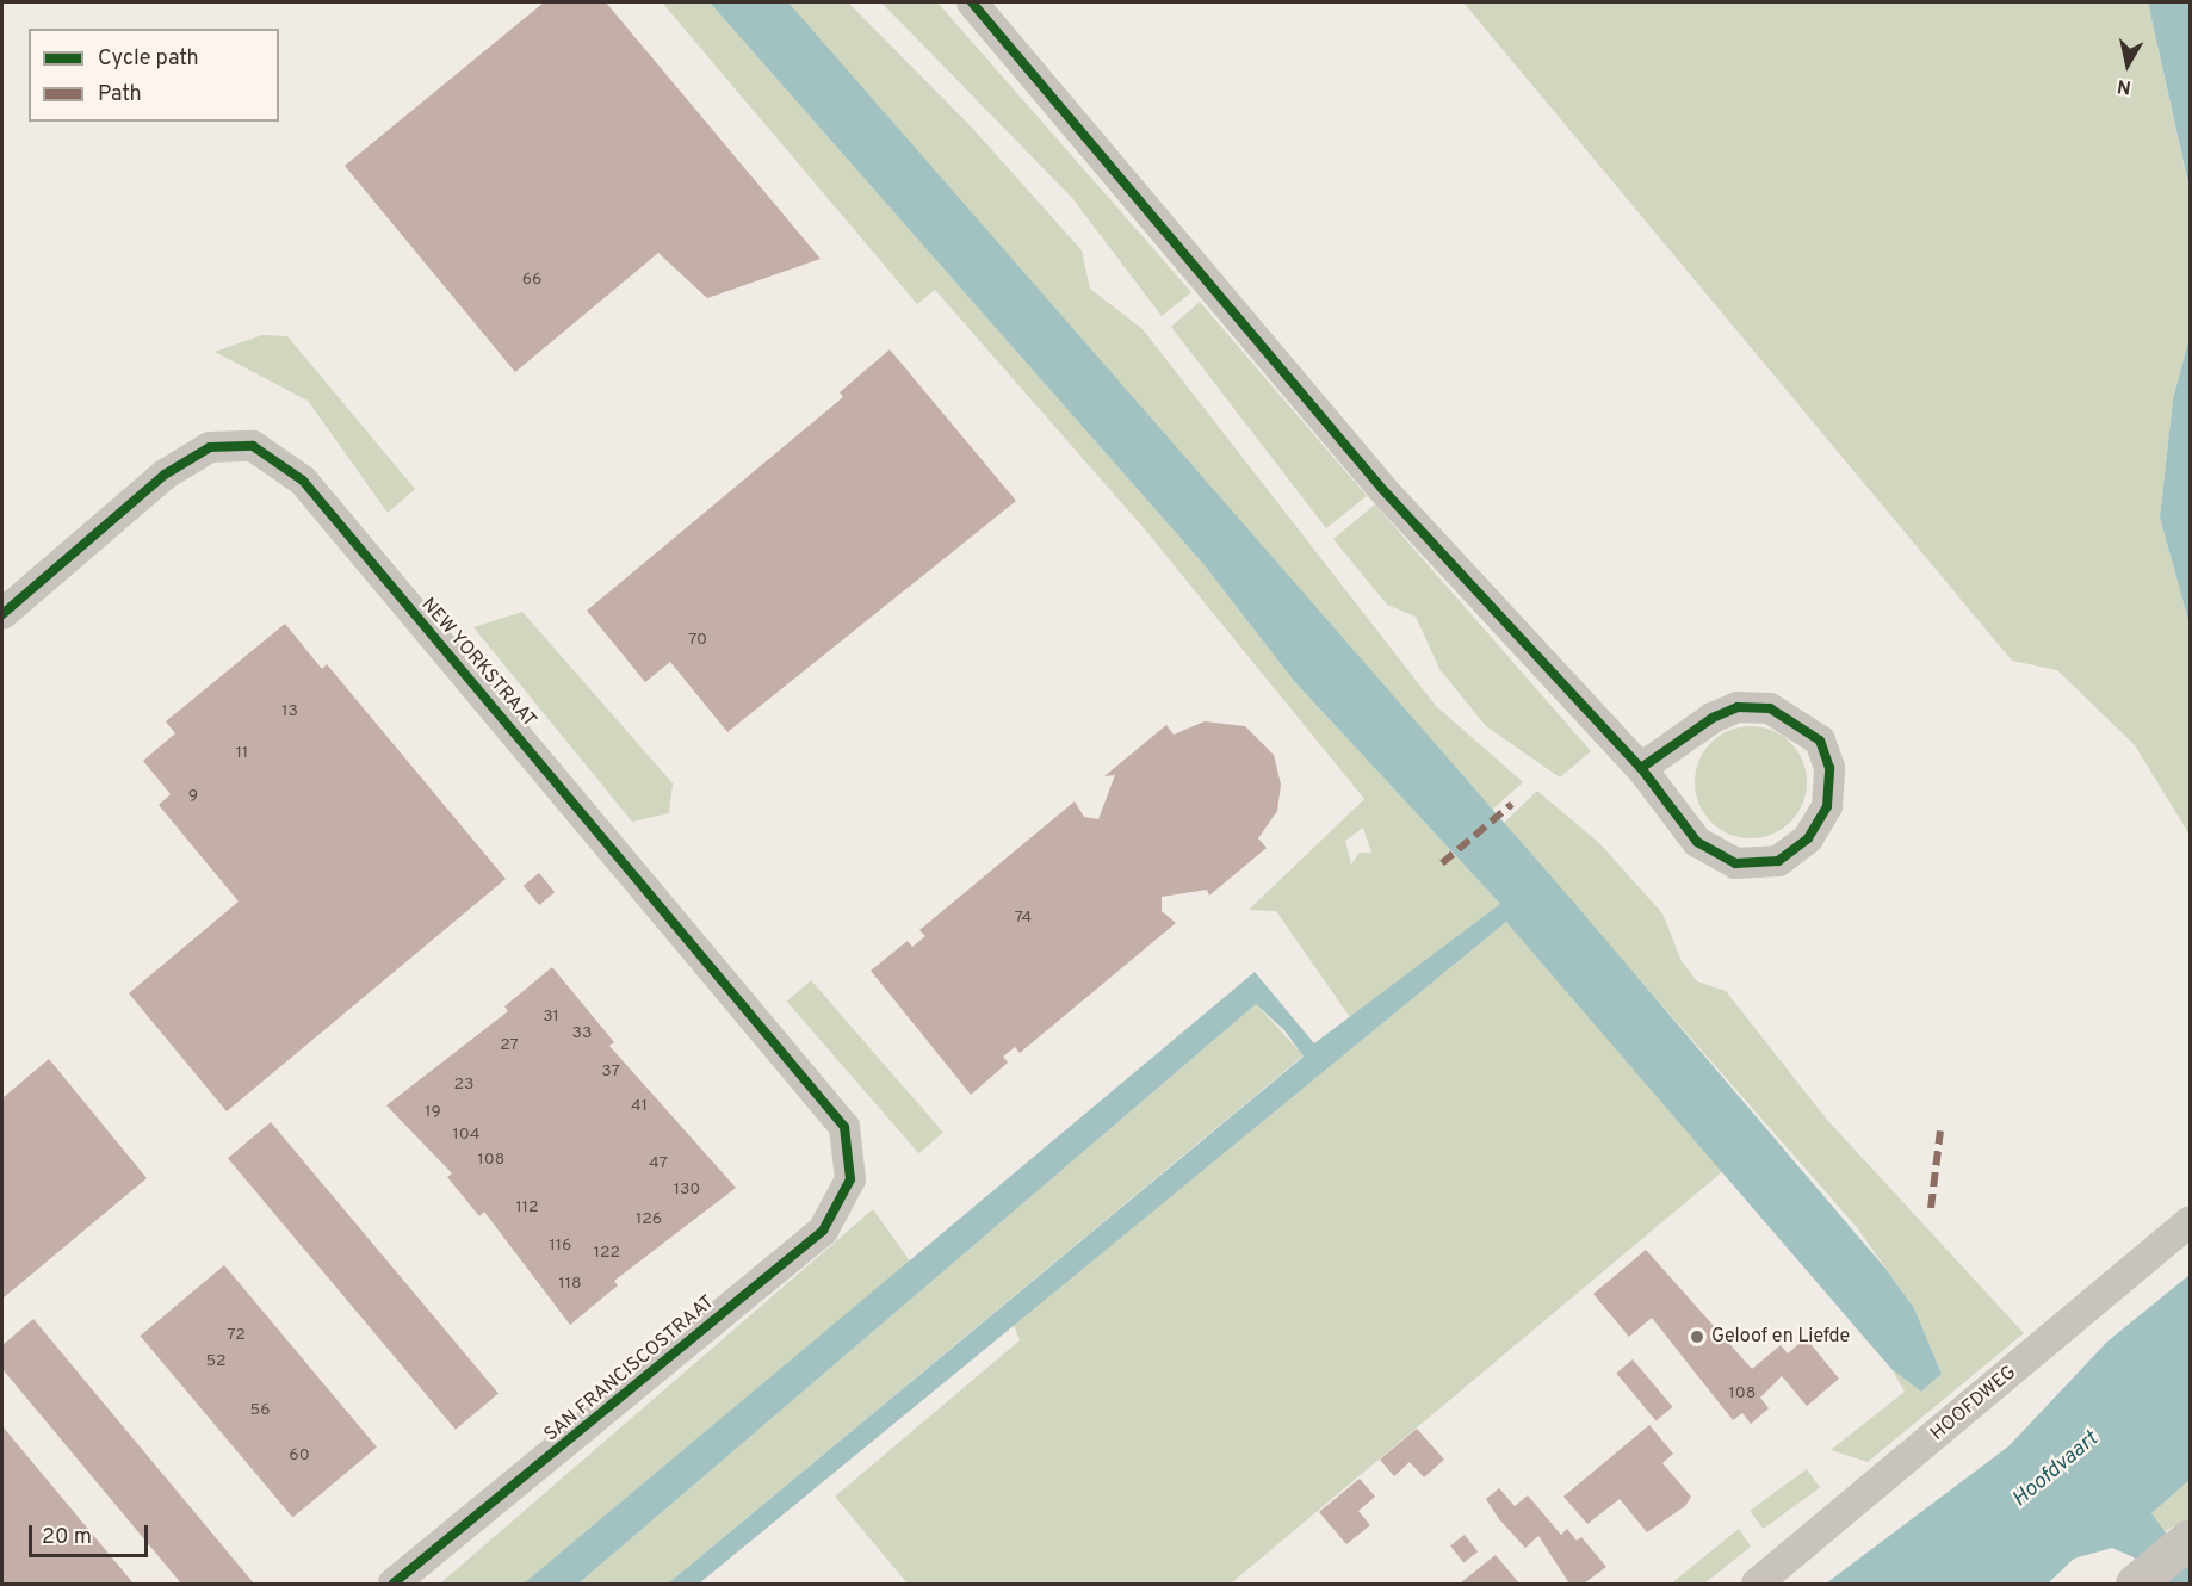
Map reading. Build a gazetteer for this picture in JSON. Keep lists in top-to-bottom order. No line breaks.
{"streets":{"street":["NEW YORKSTRAAT","SAN FRANCISCOSTRAAT","HOOFDWEG"]},"crossings":[["NEW YORKSTRAAT","SAN FRANCISCOSTRAAT"]],"water":["Hoofdvaart"],"places":["Geloof en Liefde"],"house_numbers":["66","70","13","11","9","74","31","33","27","37","23","41","19","104","108","47","130","112","126","116","122","118","72","52","108","56","60"],"legend":["Cycle path","Path"],"scale_bar":"20 m","north":"bottom"}
